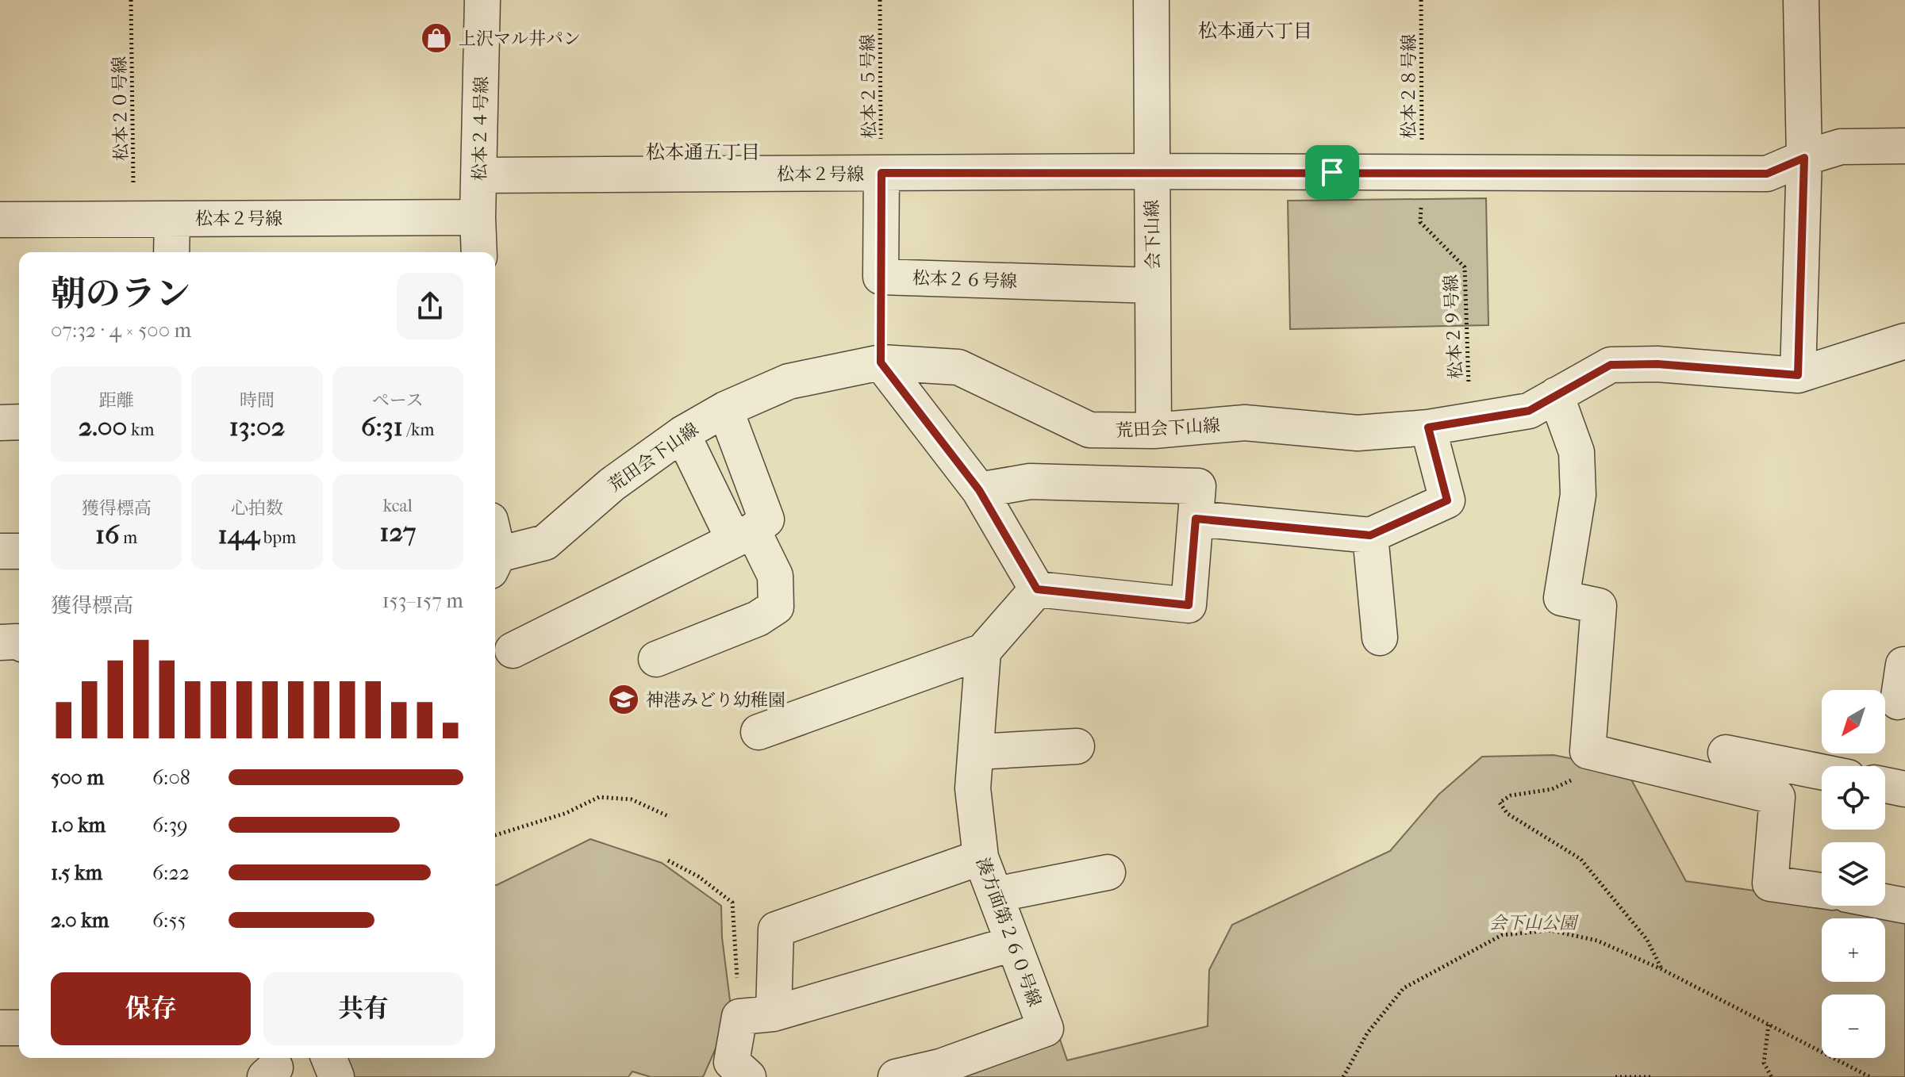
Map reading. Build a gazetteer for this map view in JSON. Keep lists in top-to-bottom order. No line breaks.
{"streets":{"street":["松本２４号線","松本２号線","会下山線","松本２６号線","荒田会下山線","湊方面第２６０号線"],"path":["松本２５号線","松本２８号線","松本２０号線","松本２９号線"]},"crossings":[["松本２５号線","松本２号線"],["松本２８号線","松本２号線"],["松本２８号線","松本２９号線"],["松本２０号線","松本２号線"],["松本２４号線","松本２号線"],["松本２号線","会下山線"],["松本２号線","松本２９号線"],["会下山線","松本２６号線"],["会下山線","荒田会下山線"],["松本２９号線","荒田会下山線"]],"districts":["松本通六丁目","松本通五丁目"],"parks":["会下山公園"],"places":{"shop":["上沢マル井パン"],"school or university":["神港みどり幼稚園"]},"north":"bottom left","page":{"heading":["朝のラン","07:32 · 4 × 500 m"],"stats":[["距離","2.00 km"],["時間","13:02"],["ペース","6:31 /km"],["獲得標高","16 m"],["心拍数","144 bpm"],["kcal","127"]],"chart":["獲得標高","153–157 m"],"map_buttons":["+","−"],"list":[{"name":"500 m","note":"6:08"},{"name":"1.0 km","note":"6:39"},{"name":"1.5 km","note":"6:22"},{"name":"2.0 km","note":"6:55"}],"buttons":["保存","共有"]}}
